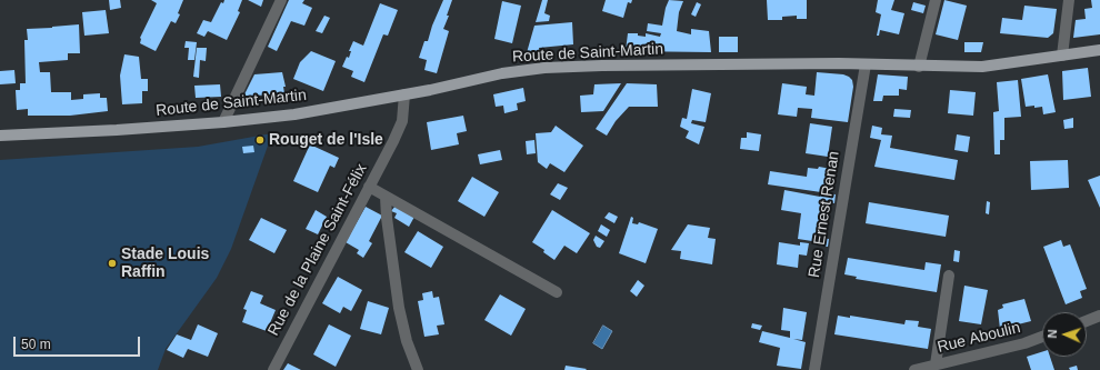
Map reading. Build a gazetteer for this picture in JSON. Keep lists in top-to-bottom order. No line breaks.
{"streets":{"main road":["Route de Saint-Martin"],"street":["Rue Ernest Renan","Rue de la Plaine Saint-Félix","Rue Aboulin"]},"crossings":[["Route de Saint-Martin","Rue Ernest Renan"],["Route de Saint-Martin","Rue de la Plaine Saint-Félix"]],"places":["Rouget de l'Isle","Stade Louis Raffin"],"scale_bar":"50 m","north":"left"}
